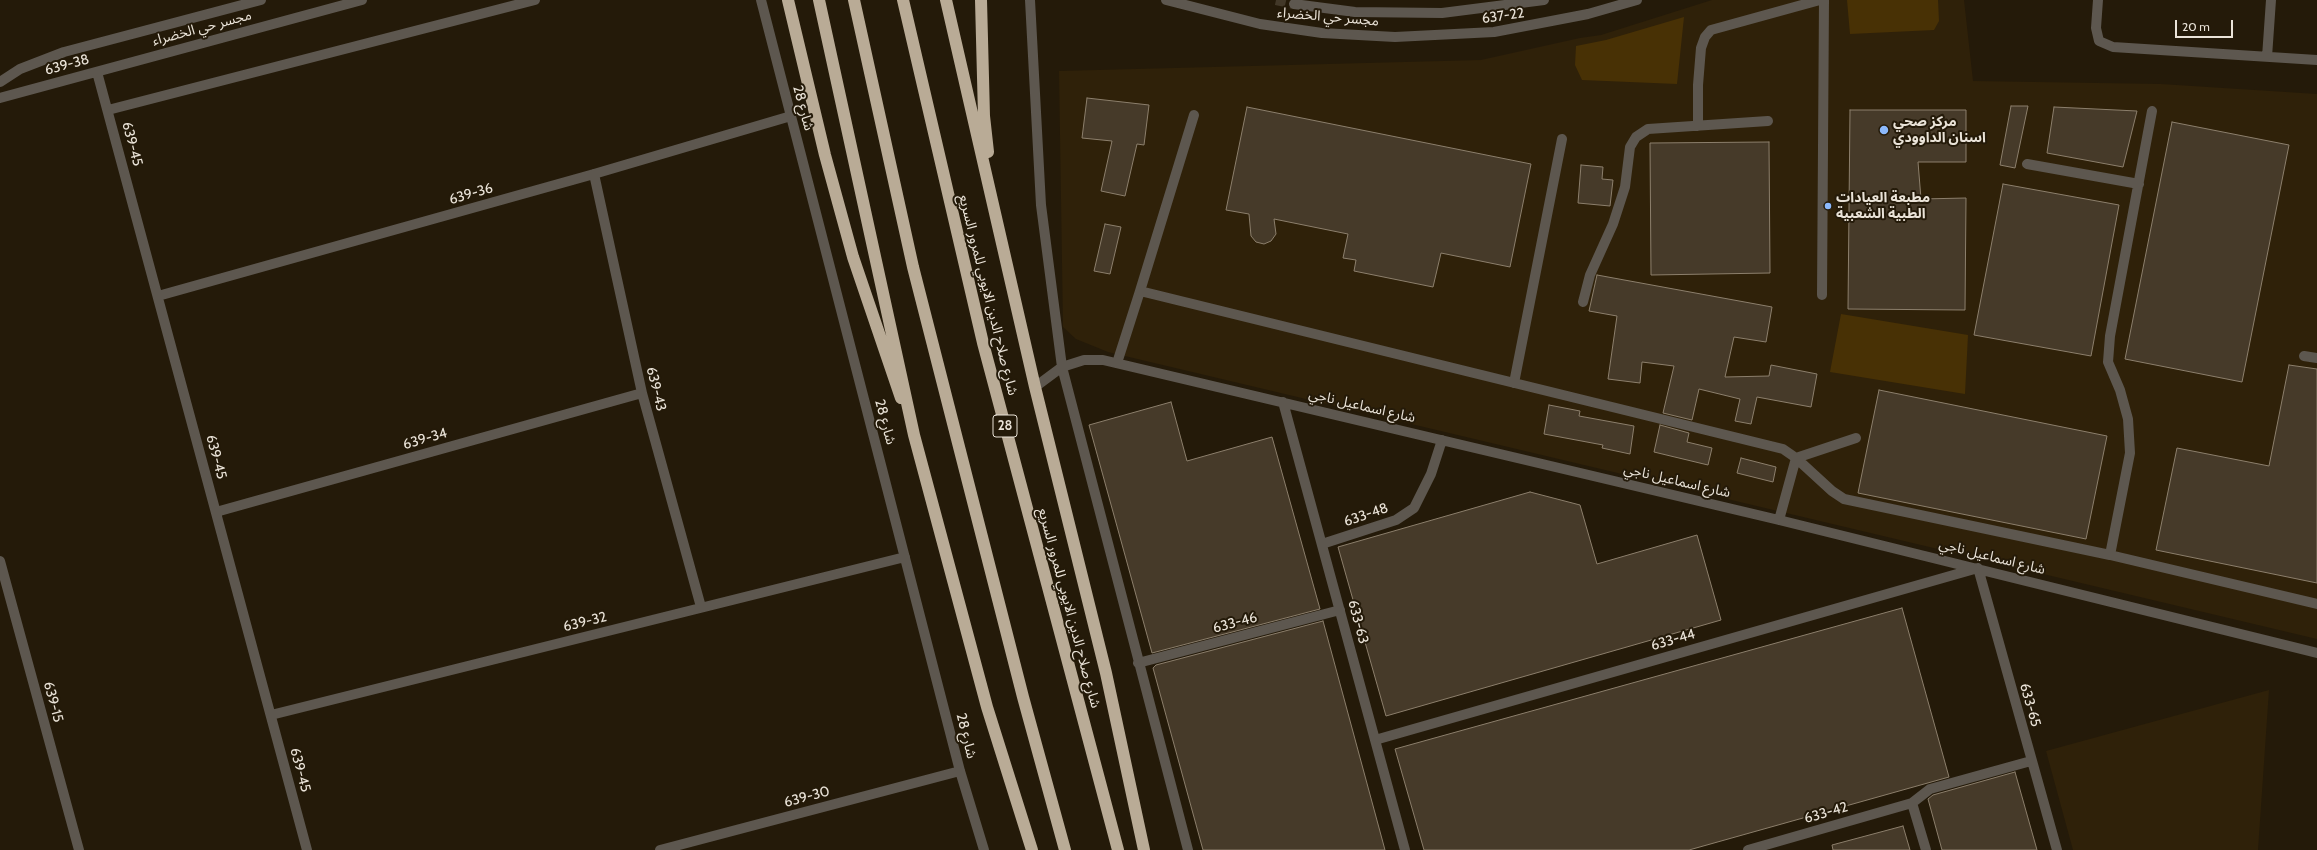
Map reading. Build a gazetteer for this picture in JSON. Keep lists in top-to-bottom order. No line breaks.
{"streets":{"highway":["شارع صلاح الدين الايوبي للمرور السريع","28"],"street":["637-22","مجسر حي الخضراء","639-38","شارع 28","639-45","639-36","639-43","شارع اسماعيل ناجي","639-34","633-48","639-32","633-63","633-46","633-44","639-15","633-65","639-30","633-42"]},"crossings":[["637-22","مجسر حي الخضراء"],["مجسر حي الخضراء","639-38"],["639-38","639-45"],["شارع 28","639-36"],["شارع 28","639-32"],["شارع 28","639-30"],["639-45","639-36"],["639-45","639-34"],["639-45","639-32"],["639-36","639-43"],["639-43","639-34"],["639-43","639-32"],["شارع اسماعيل ناجي","633-48"],["شارع اسماعيل ناجي","633-63"],["شارع اسماعيل ناجي","633-44"],["شارع اسماعيل ناجي","633-65"],["633-48","633-63"],["633-63","633-46"],["633-63","633-44"],["633-44","633-65"],["633-65","633-42"]],"places":["مركز صحي اسنان الداوودي","مطبعة العيادات الطبية الشعبية"],"scale_bar":"20 m"}
